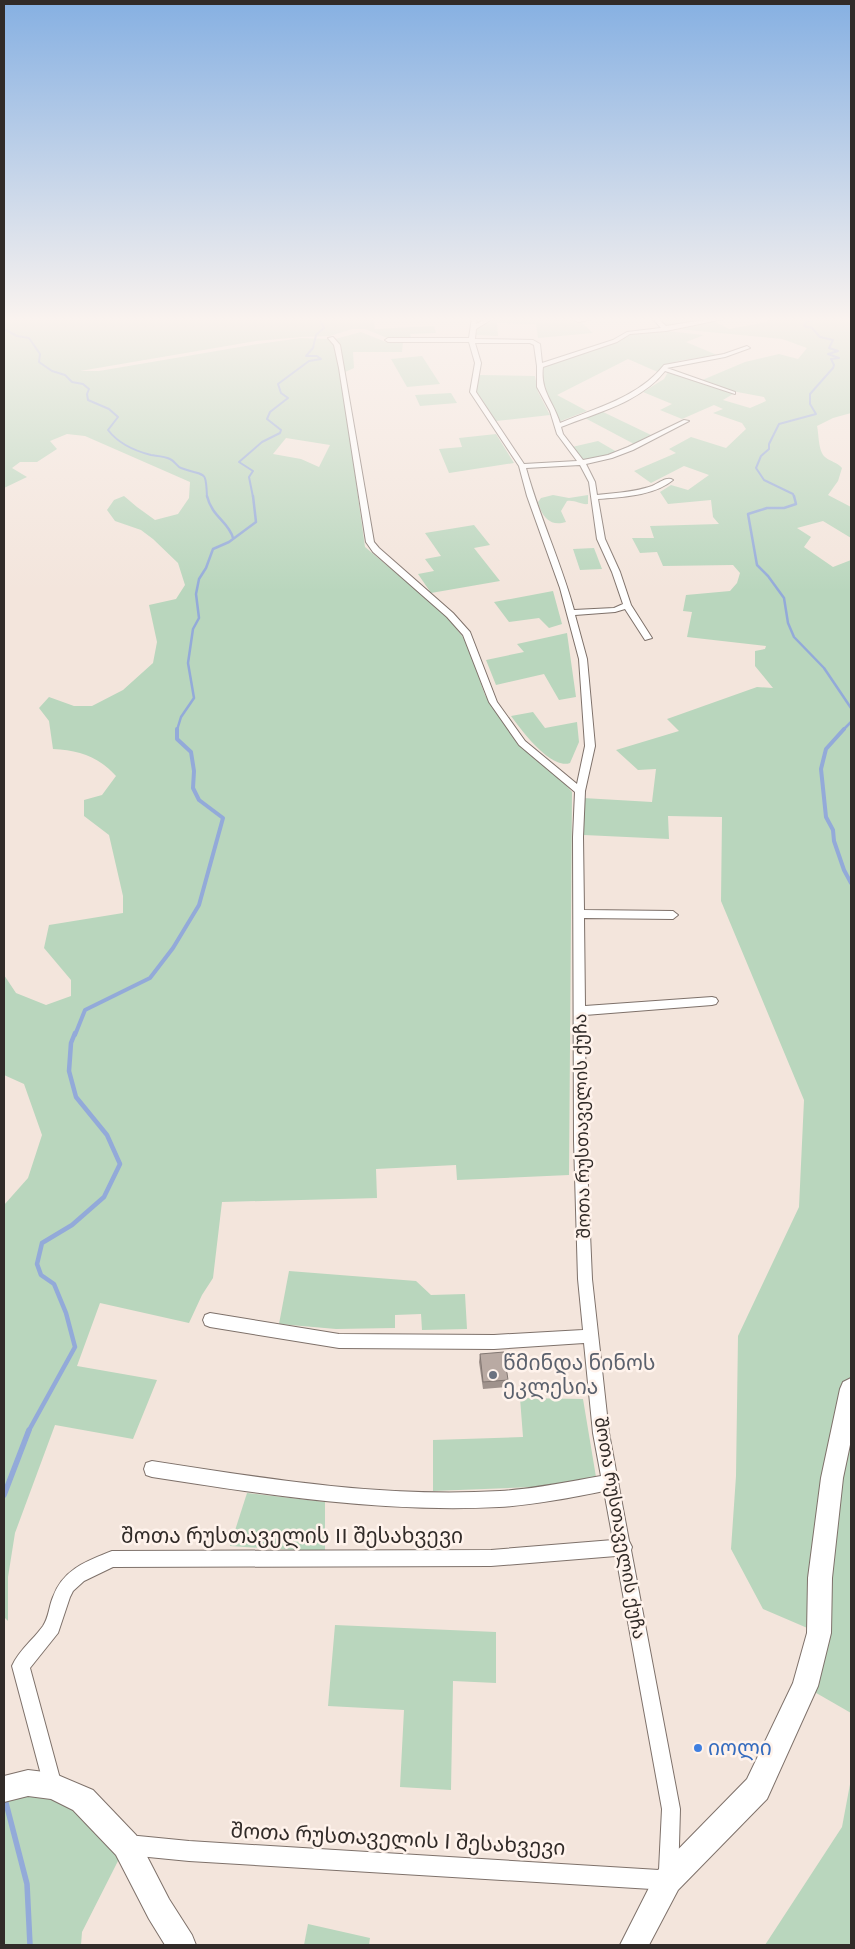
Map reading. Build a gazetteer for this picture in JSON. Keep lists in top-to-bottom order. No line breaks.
{"streets":{"street":["შოთა რუსთაველის ქუჩა","შოთა რუსთაველის II შესახვევი","შოთა რუსთაველის I შესახვევი"]},"crossings":[["შოთა რუსთაველის ქუჩა","შოთა რუსთაველის II შესახვევი"],["შოთა რუსთაველის ქუჩა","შოთა რუსთაველის I შესახვევი"]],"places":["წმინდა ნინოს ეკლესია","იოლი"]}
